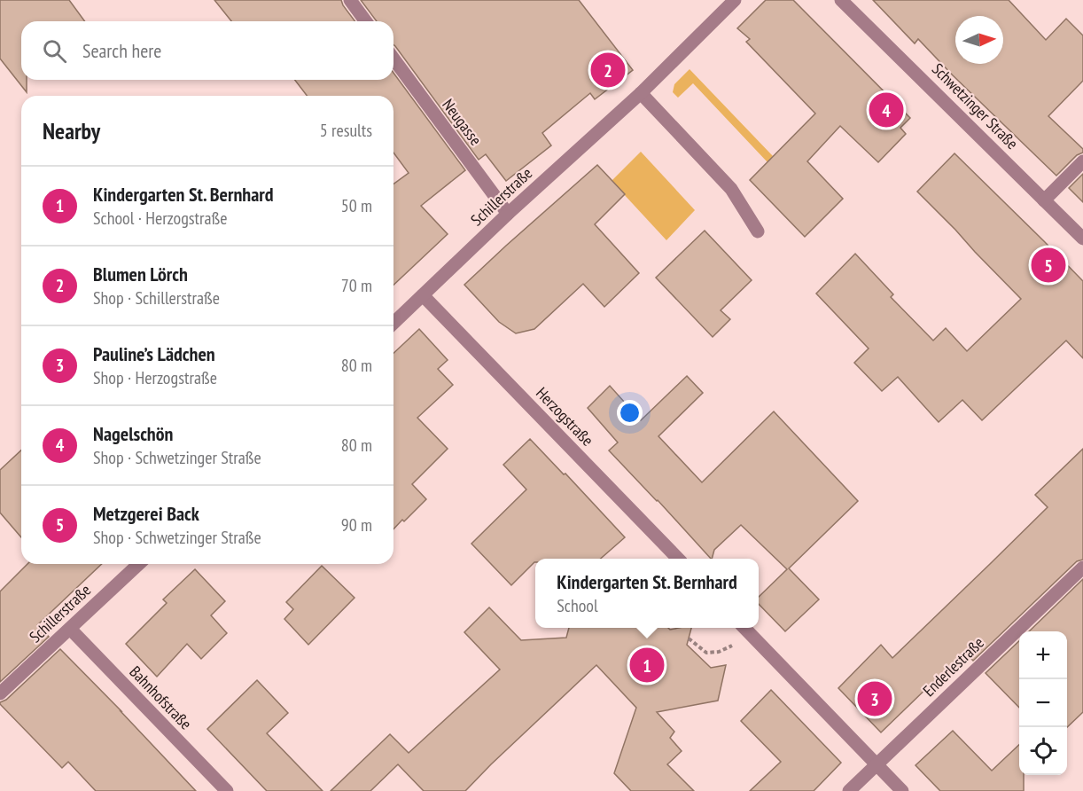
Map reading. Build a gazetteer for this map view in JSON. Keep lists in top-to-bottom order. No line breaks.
{"streets":{"street":["Schwetzinger Straße","Neugasse","Schillerstraße","Herzogstraße","Enderlestraße","Bahnhofstraße"]},"crossings":[["Neugasse","Schillerstraße"],["Schillerstraße","Herzogstraße"],["Schillerstraße","Bahnhofstraße"]],"north":"right","page":{"search":"Search here","pins":["2","4","5","1","3"],"heading":["Nearby","5 results"],"list":[{"mark":"1","name":"Kindergarten St. Bernhard","note":"School · Herzogstraße","value":"50 m"},{"mark":"2","name":"Blumen Lörch","note":"Shop · Schillerstraße","value":"70 m"},{"mark":"3","name":"Pauline’s Lädchen","note":"Shop · Herzogstraße","value":"80 m"},{"mark":"4","name":"Nagelschön","note":"Shop · Schwetzinger Straße","value":"80 m"},{"mark":"5","name":"Metzgerei Back","note":"Shop · Schwetzinger Straße","value":"90 m"}],"popup":["Kindergarten St. Bernhard","School"],"map_buttons":["+","−"]}}
